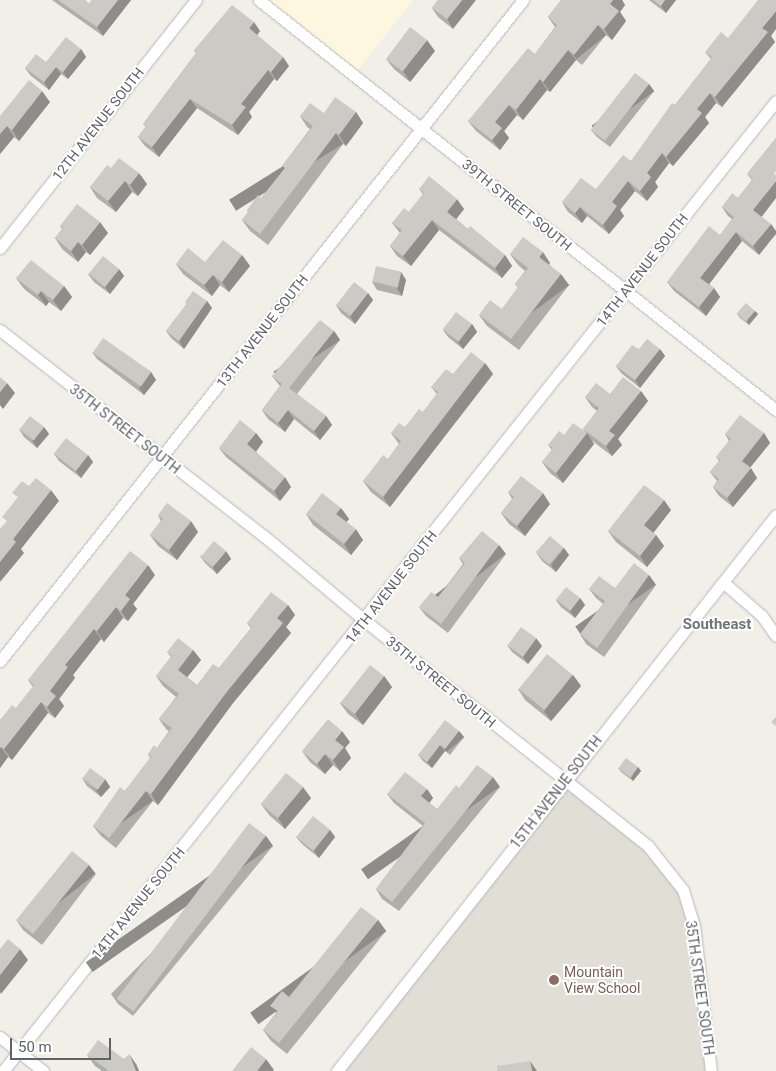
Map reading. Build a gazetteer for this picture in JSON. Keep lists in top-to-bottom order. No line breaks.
{"streets":{"street":["12TH AVENUE SOUTH","39TH STREET SOUTH","14TH AVENUE SOUTH","13TH AVENUE SOUTH","35TH STREET SOUTH","15TH AVENUE SOUTH"]},"crossings":[["39TH STREET SOUTH","14TH AVENUE SOUTH"],["39TH STREET SOUTH","13TH AVENUE SOUTH"],["14TH AVENUE SOUTH","35TH STREET SOUTH"],["13TH AVENUE SOUTH","35TH STREET SOUTH"],["35TH STREET SOUTH","15TH AVENUE SOUTH"]],"districts":["Southeast"],"places":["Mountain View School"],"scale_bar":"50 m"}
